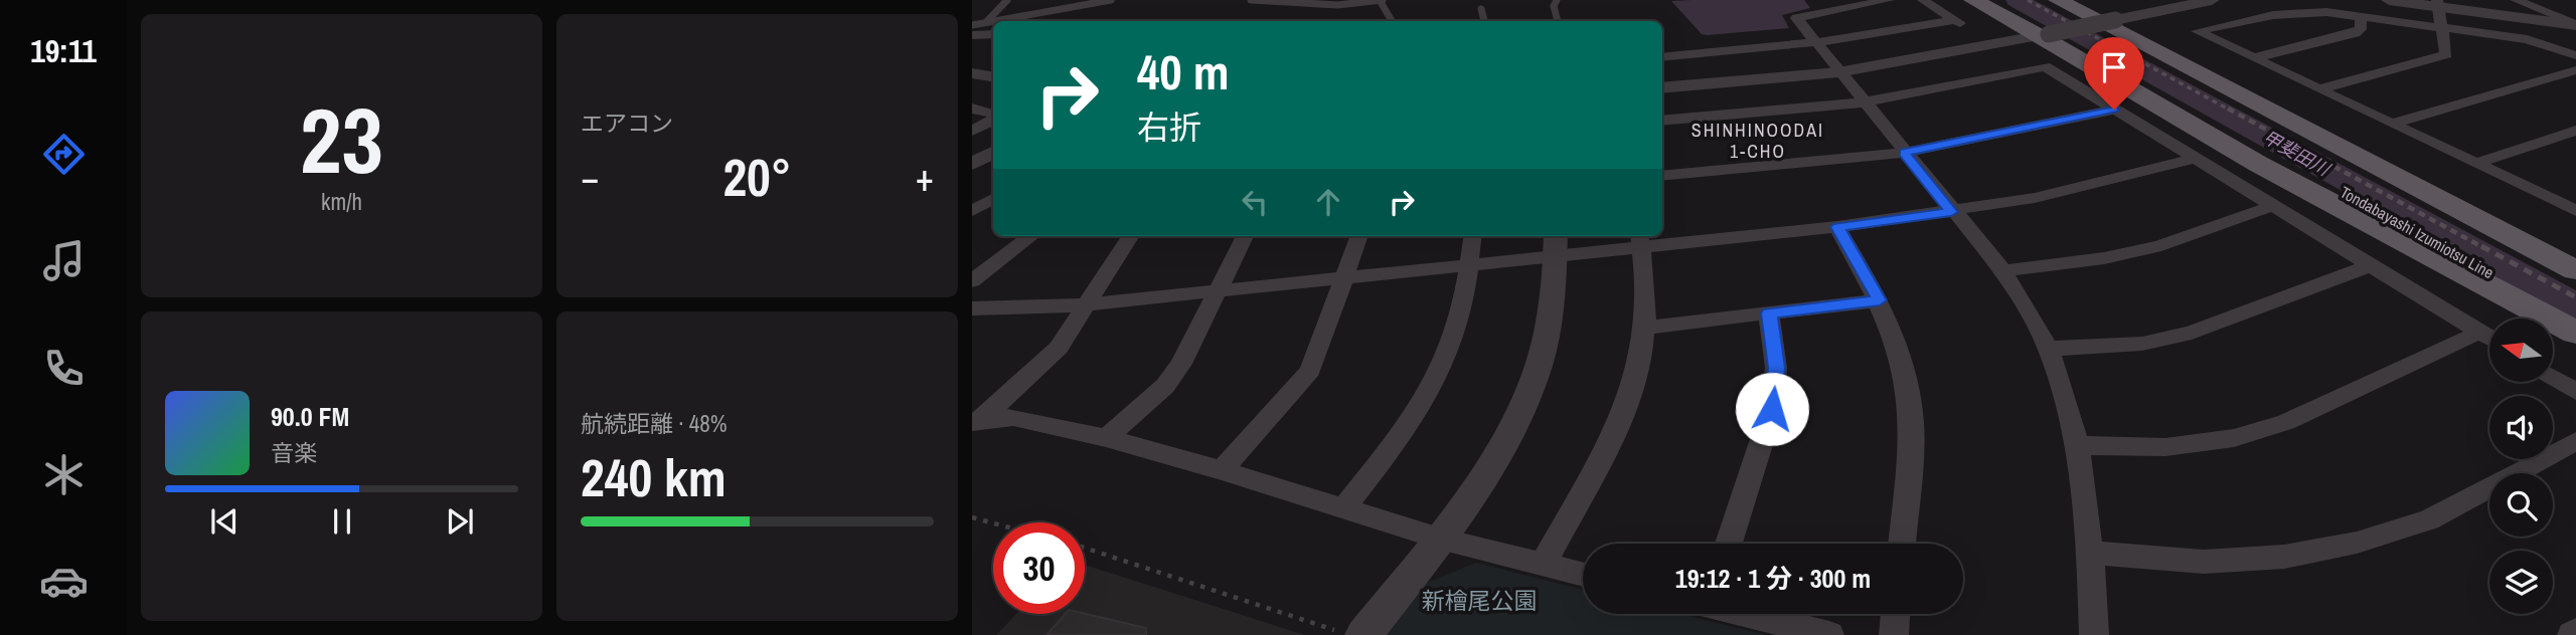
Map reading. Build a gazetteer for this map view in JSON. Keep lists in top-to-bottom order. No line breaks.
{"streets":{"main road":["Tondabayashi Izumiotsu Line"]},"districts":["SHINHINOODAI 1-CHO"],"water":["甲斐田川"],"parks":["新檜尾公園"],"north":"left","page":{"tabs":"19:11","tile":[["23","km/h"],"エアコン",["航続距離 · 48%","240 km"]],"turn":["40 m","右折"],"heat":["−","20°","+"],"song":["90.0 FM","音楽"],"limit":"30","trip":"19:12 · 1 分 · 300 m"}}
